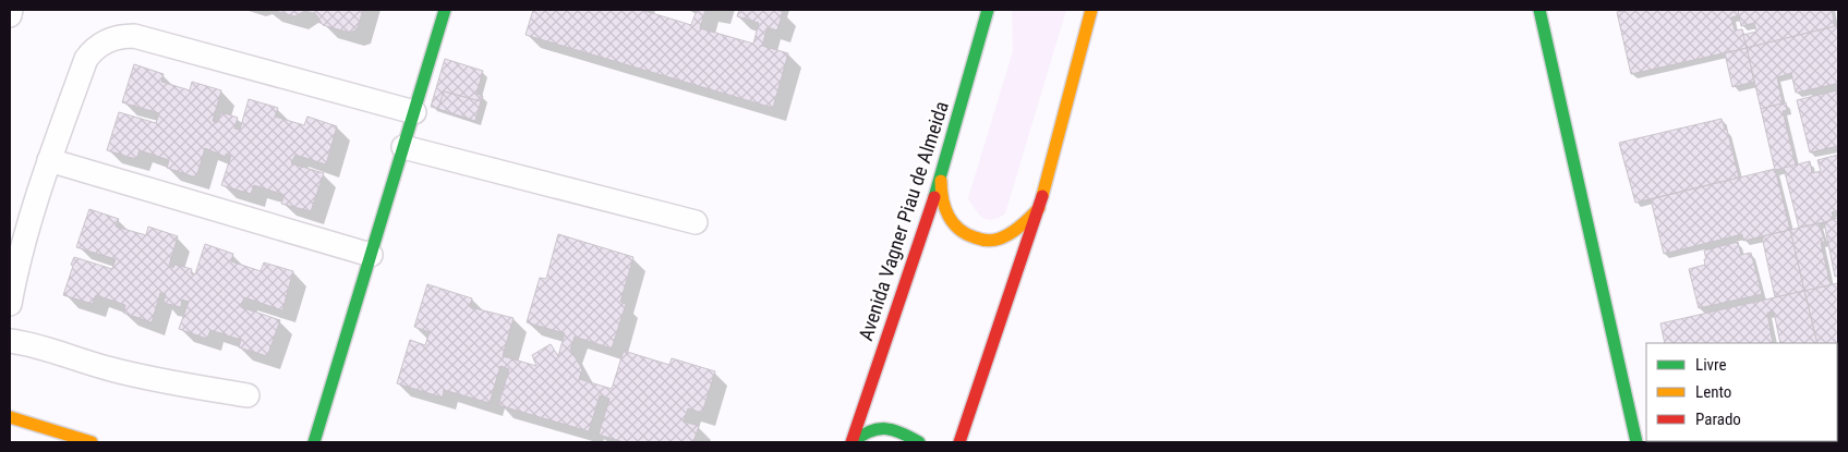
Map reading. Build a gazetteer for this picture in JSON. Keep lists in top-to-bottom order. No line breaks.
{"streets":{"main road":["Avenida Vagner Piau de Almeida"]},"legend":["Livre","Lento","Parado"]}
